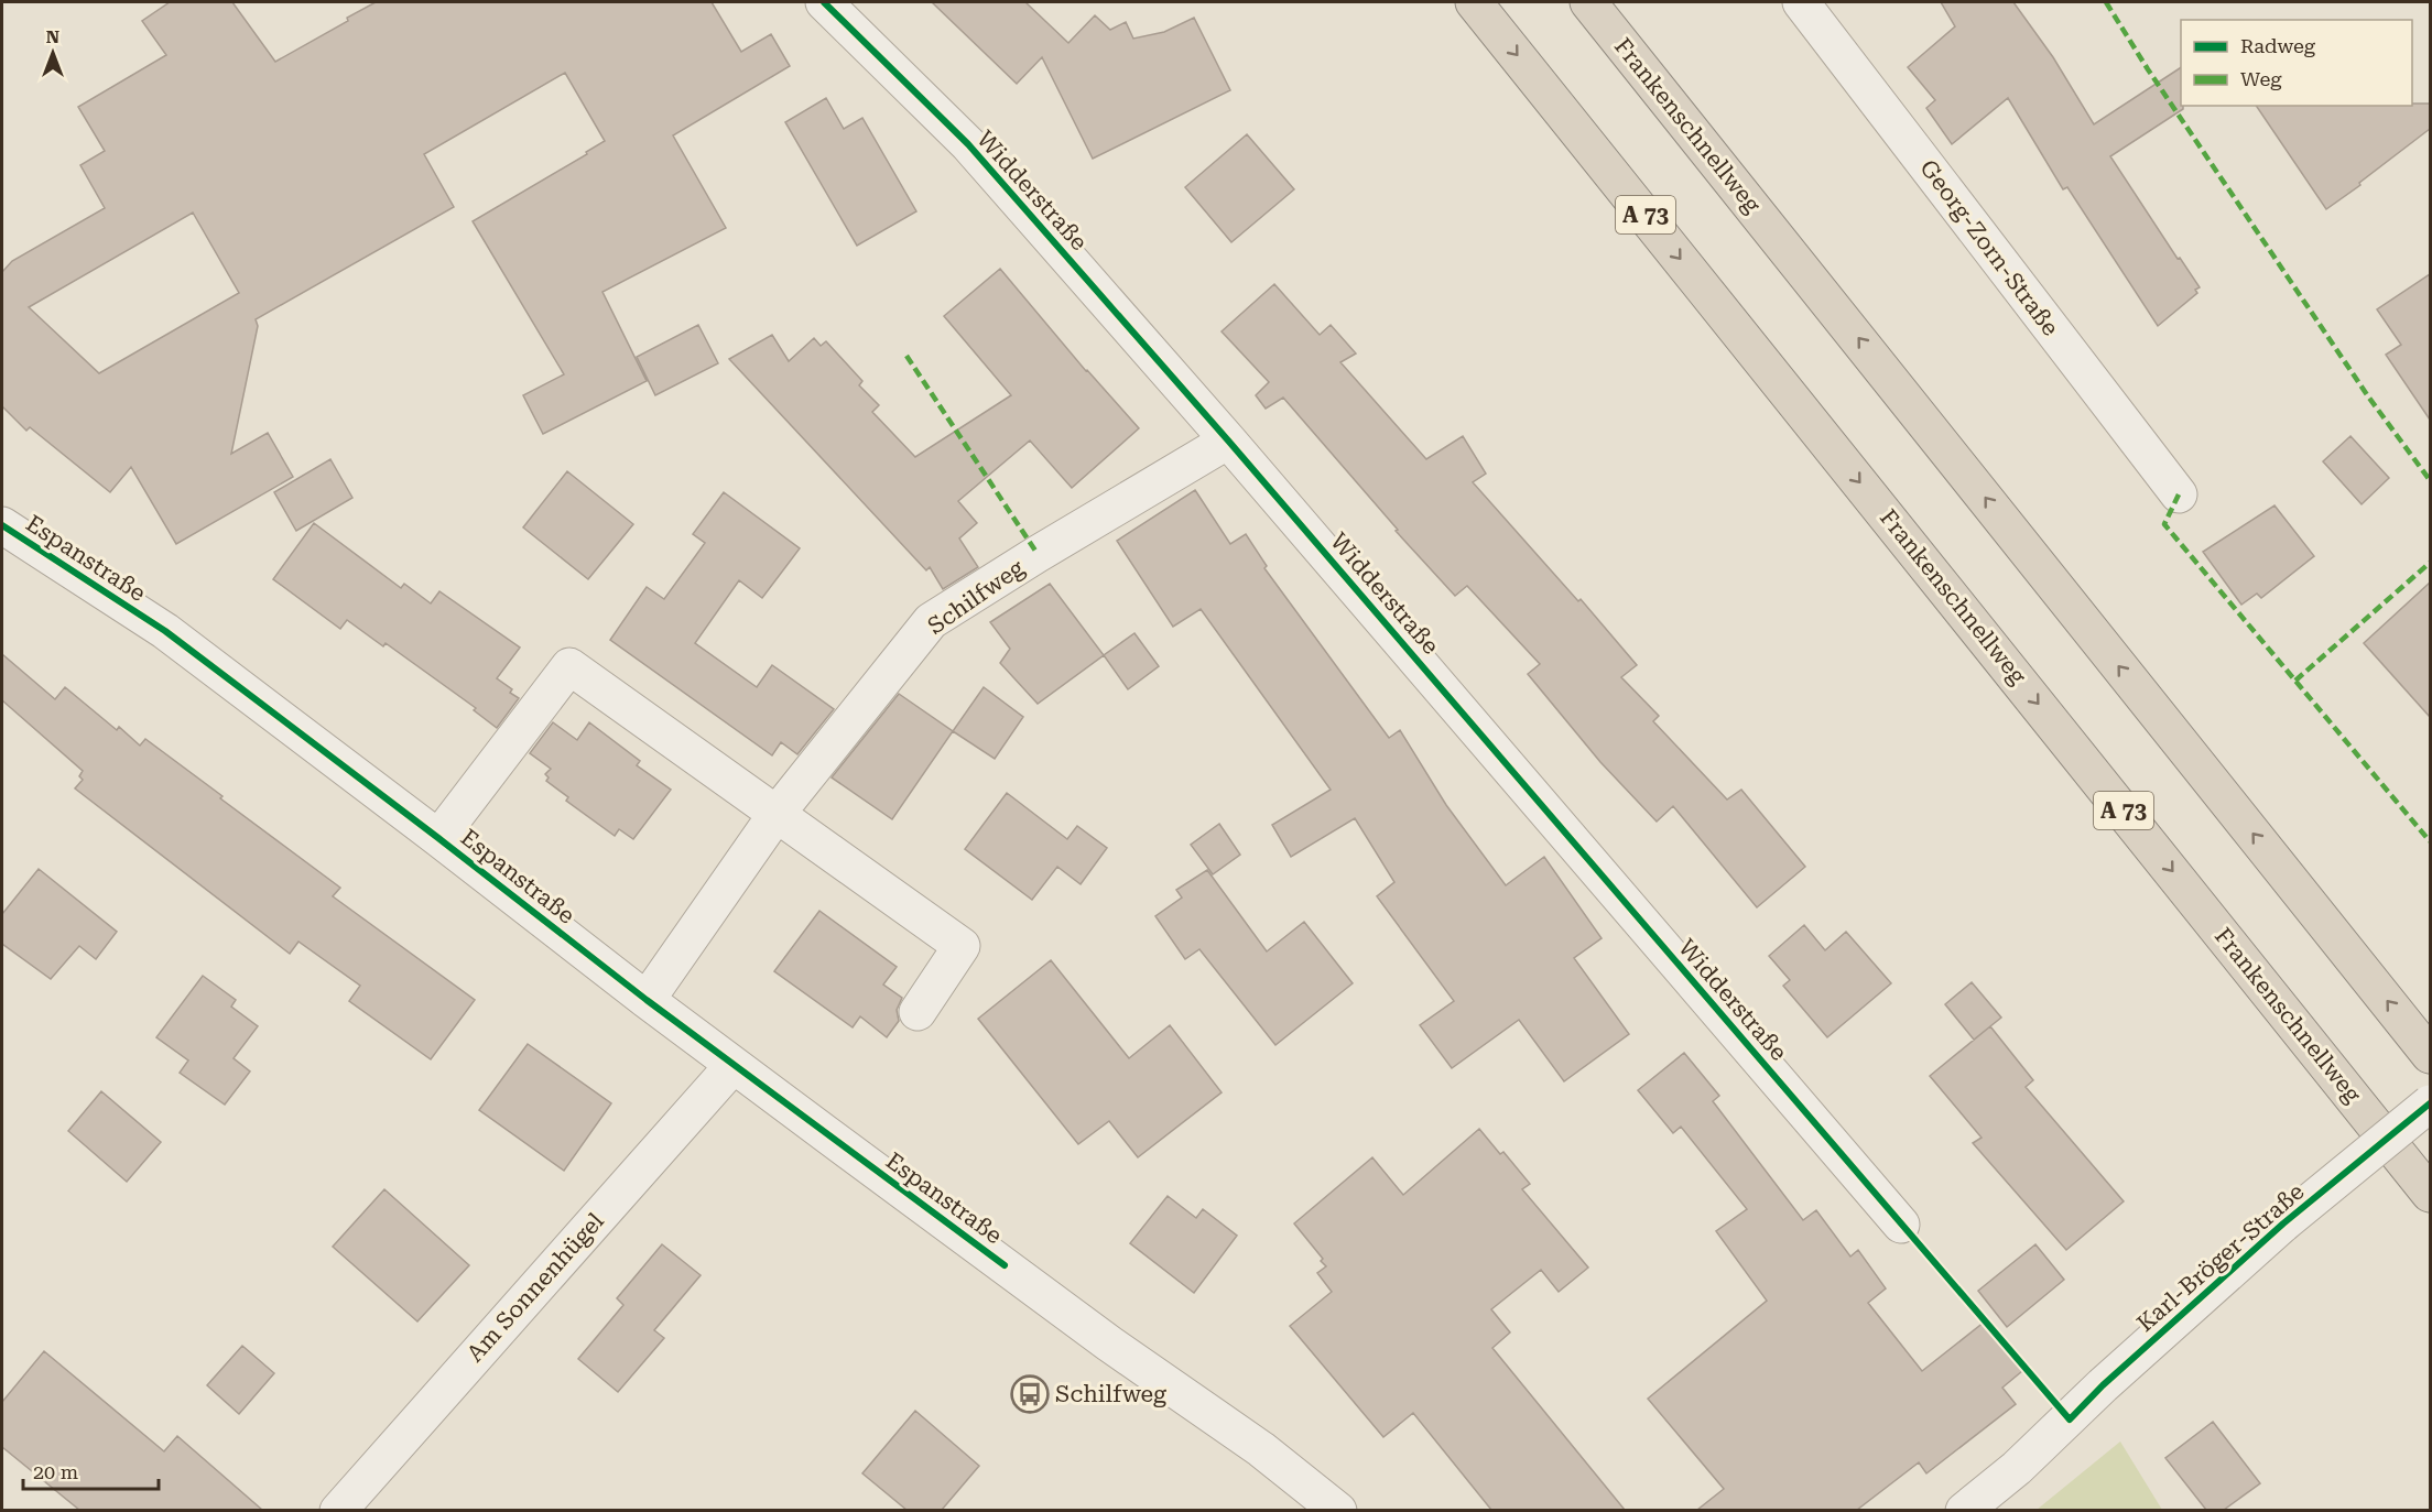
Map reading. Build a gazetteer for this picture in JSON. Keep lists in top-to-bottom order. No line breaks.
{"streets":{"highway":["Frankenschnellweg","A 73"],"street":["Widderstraße","Georg-Zorn-Straße","Espanstraße","Schilfweg","Karl-Bröger-Straße","Am Sonnenhügel"]},"crossings":[["Widderstraße","Schilfweg"],["Espanstraße","Schilfweg"],["Espanstraße","Am Sonnenhügel"]],"places":{"bus stop":["Schilfweg"]},"legend":["Radweg","Weg"],"scale_bar":"20 m","north":"top"}
